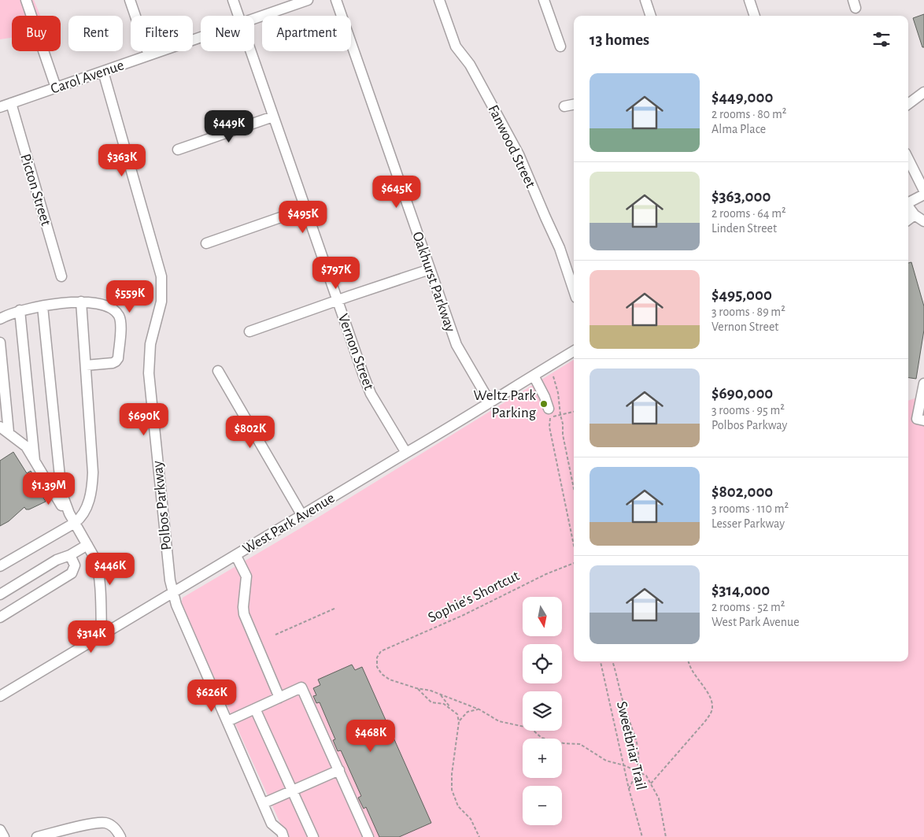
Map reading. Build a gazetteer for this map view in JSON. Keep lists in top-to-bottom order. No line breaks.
{"streets":{"street":["Carol Avenue","Fanwood Street","Picton Street","Oakhurst Parkway","Vernon Street","Polbos Parkway","West Park Avenue"],"path":["Sophie's Shortcut","Sweetbriar Trail"]},"crossings":[["Carol Avenue","Picton Street"],["Carol Avenue","Polbos Parkway"],["Oakhurst Parkway","West Park Avenue"],["Vernon Street","West Park Avenue"],["Polbos Parkway","West Park Avenue"]],"places":["Weltz Park Parking"],"north":"bottom","page":{"chip":["Buy","Rent","Filters","New","Apartment"],"heading":"13 homes","list":[{"name":"$449,000","note":"2 rooms · 80 m² · Alma Place"},{"name":"$363,000","note":"2 rooms · 64 m² · Linden Street"},{"name":"$495,000","note":"3 rooms · 89 m² · Vernon Street"},{"name":"$690,000","note":"3 rooms · 95 m² · Polbos Parkway"},{"name":"$802,000","note":"3 rooms · 110 m² · Lesser Parkway"},{"name":"$314,000","note":"2 rooms · 52 m² · West Park Avenue"}],"price":["$449K","$363K","$645K","$495K","$797K","$559K","$690K","$802K","$1.39M","$446K","$314K","$626K","$468K"],"map_buttons":["+","−"]}}
